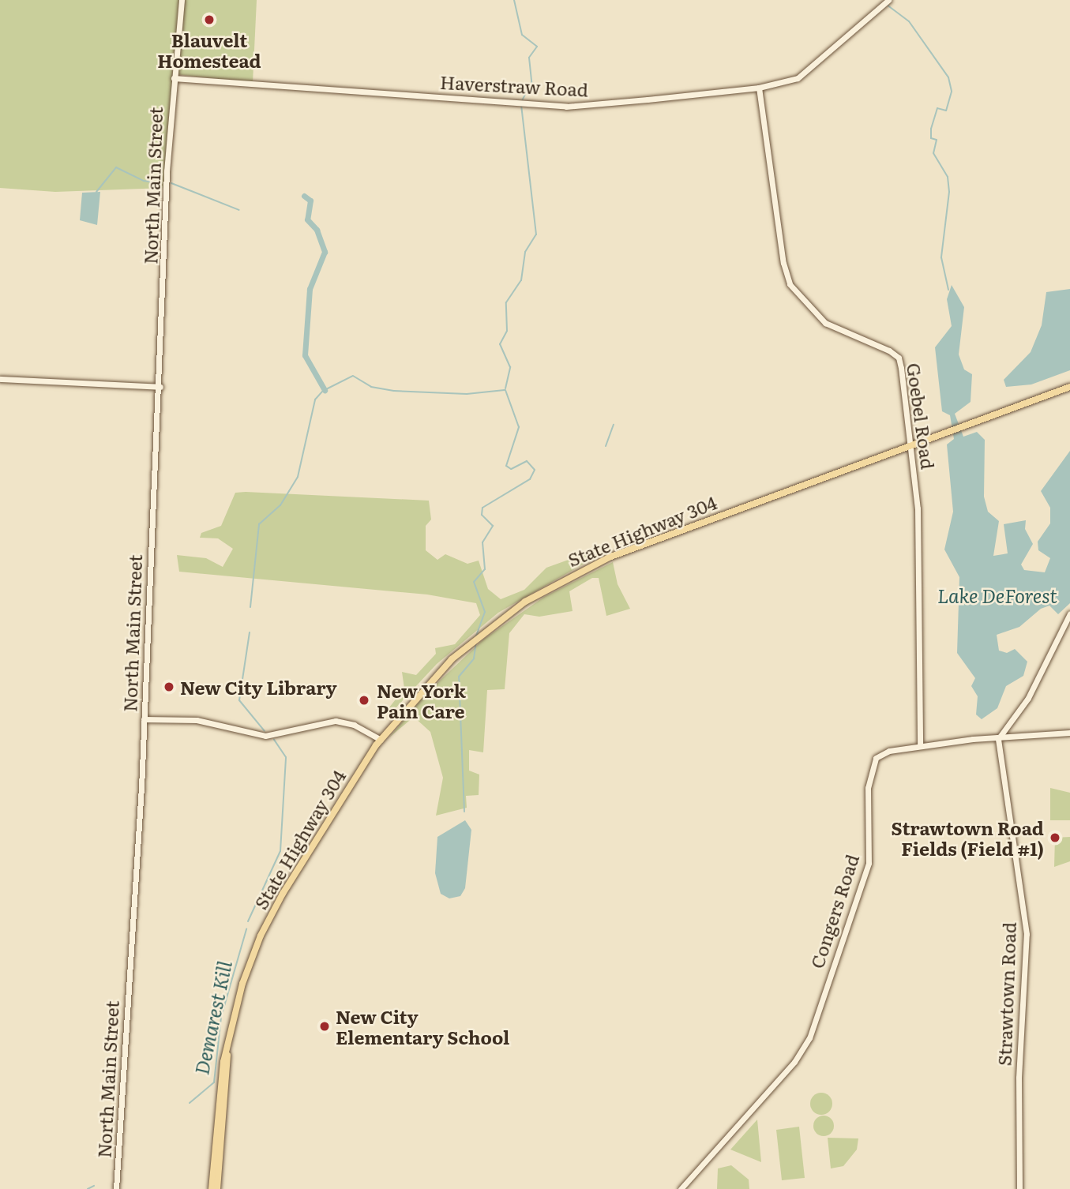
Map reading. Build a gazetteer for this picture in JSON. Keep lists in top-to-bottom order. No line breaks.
{"streets":{"main road":["State Highway 304"],"street":["Haverstraw Road","North Main Street","Goebel Road","Congers Road","Strawtown Road"]},"crossings":[["Haverstraw Road","North Main Street"],["Haverstraw Road","Goebel Road"],["Goebel Road","State Highway 304"],["Goebel Road","Congers Road"],["Congers Road","Strawtown Road"]],"water":["Lake DeForest","Demarest Kill"],"places":["Blauvelt Homestead","New City Library","New York Pain Care","Strawtown Road Fields (Field #1)","New City Elementary School"]}
